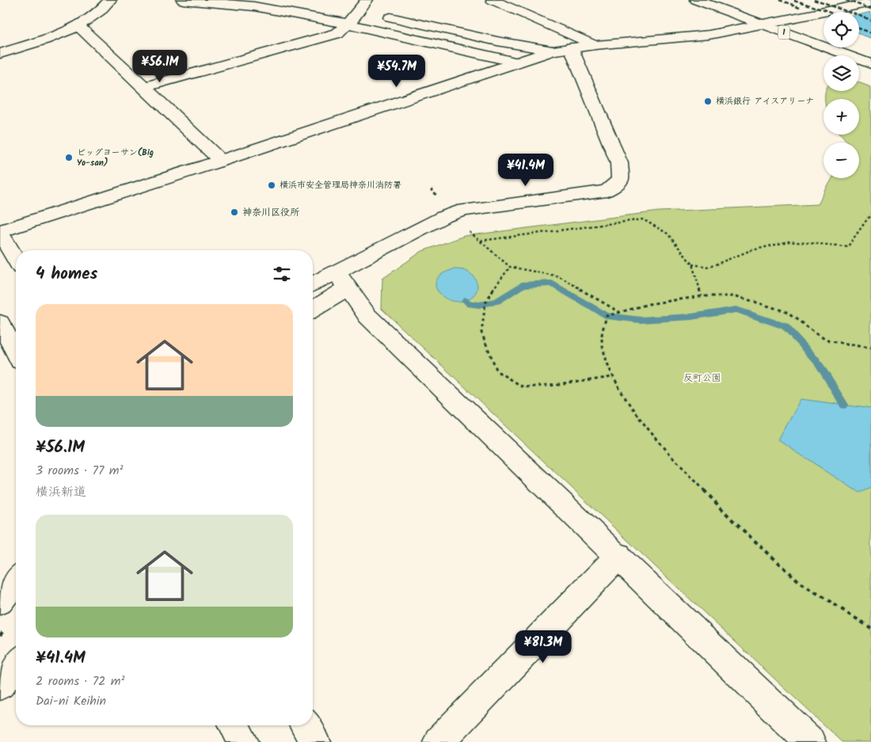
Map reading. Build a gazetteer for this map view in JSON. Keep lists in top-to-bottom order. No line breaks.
{"streets":{"main road":["1"]},"parks":["反町公園"],"places":["横浜銀行 アイスアリーナ","ビッグヨーサン(Big Yo-san)","横浜市安全管理局神奈川消防署","神奈川区役所"],"page":{"map_buttons":["+","−"],"price":["¥56.1M","¥54.7M","¥41.4M","¥81.3M"],"heading":"4 homes","list":[{"name":"¥56.1M","note":"3 rooms · 77 m² · 横浜新道"},{"name":"¥41.4M","note":"2 rooms · 72 m² · Dai-ni Keihin"}]}}
